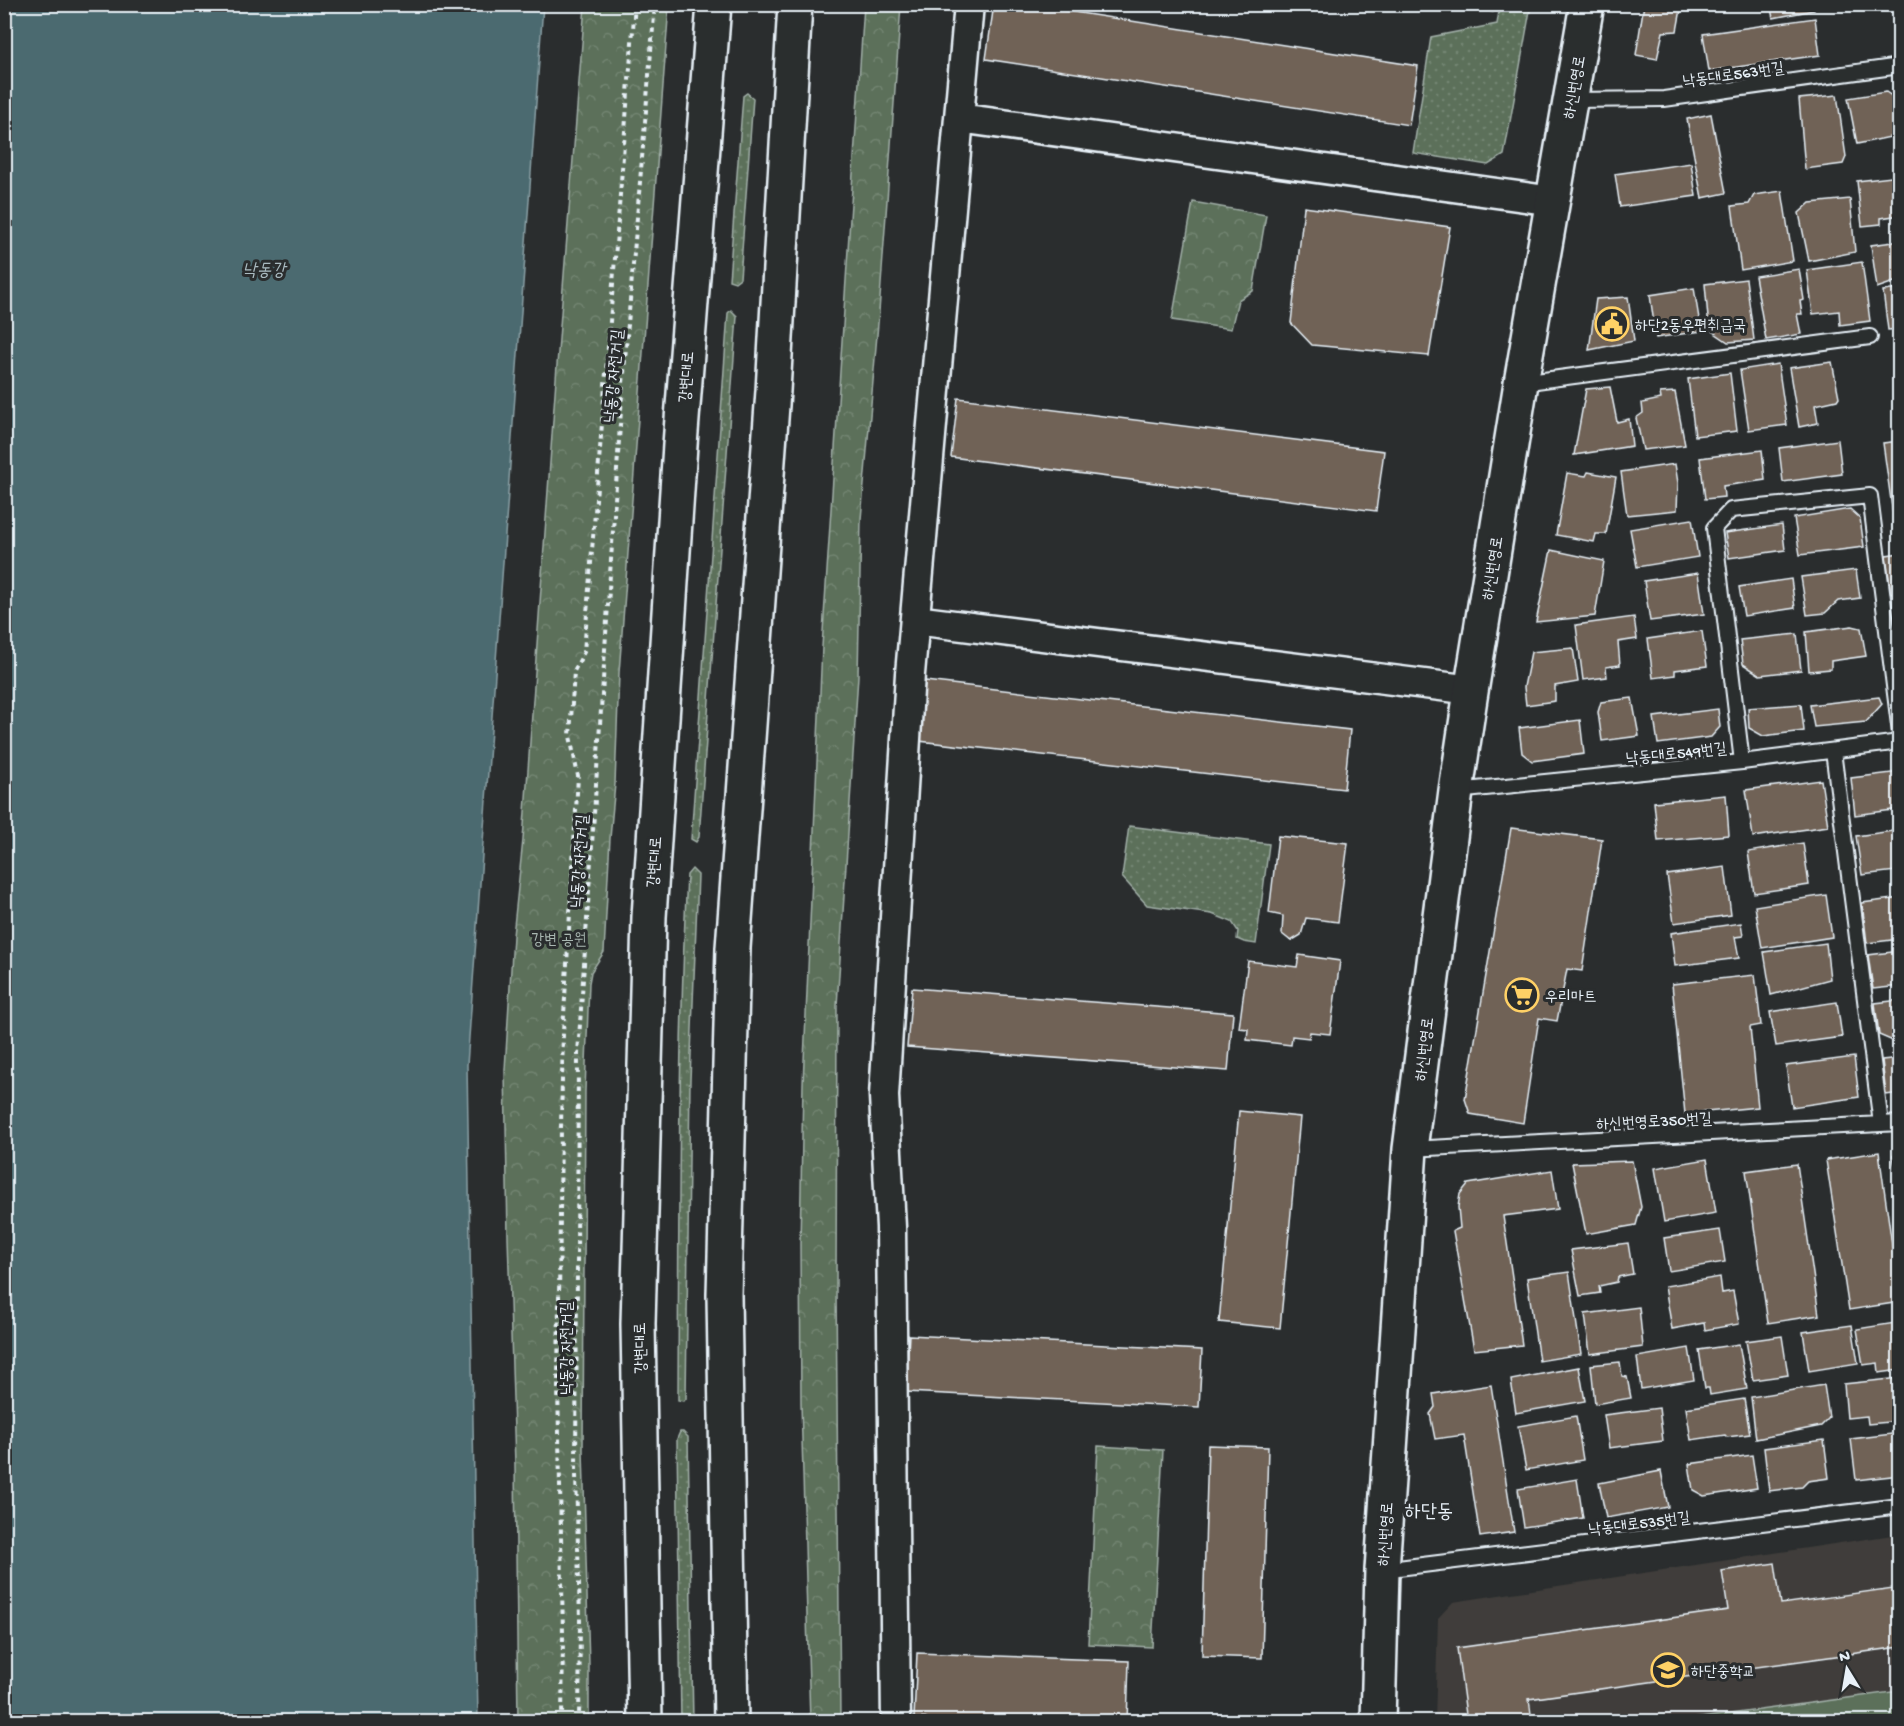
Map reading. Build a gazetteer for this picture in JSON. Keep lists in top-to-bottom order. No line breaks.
{"streets":{"main road":["하신번영로","강변대로"],"lane":["낙동대로563번길","낙동대로549번길","하신번영로350번길","낙동대로535번길"],"path":["낙동강 자전거길"]},"crossings":[["낙동대로563번길","하신번영로"],["하신번영로","낙동대로549번길"],["하신번영로","하신번영로350번길"],["하신번영로","낙동대로535번길"]],"districts":["하단동"],"water":["낙동강"],"parks":["강변 공원"],"places":{"public building":["하단2동우편취급국"],"supermarket":["우리마트"],"school or university":["하단중학교"]},"north":"top"}
